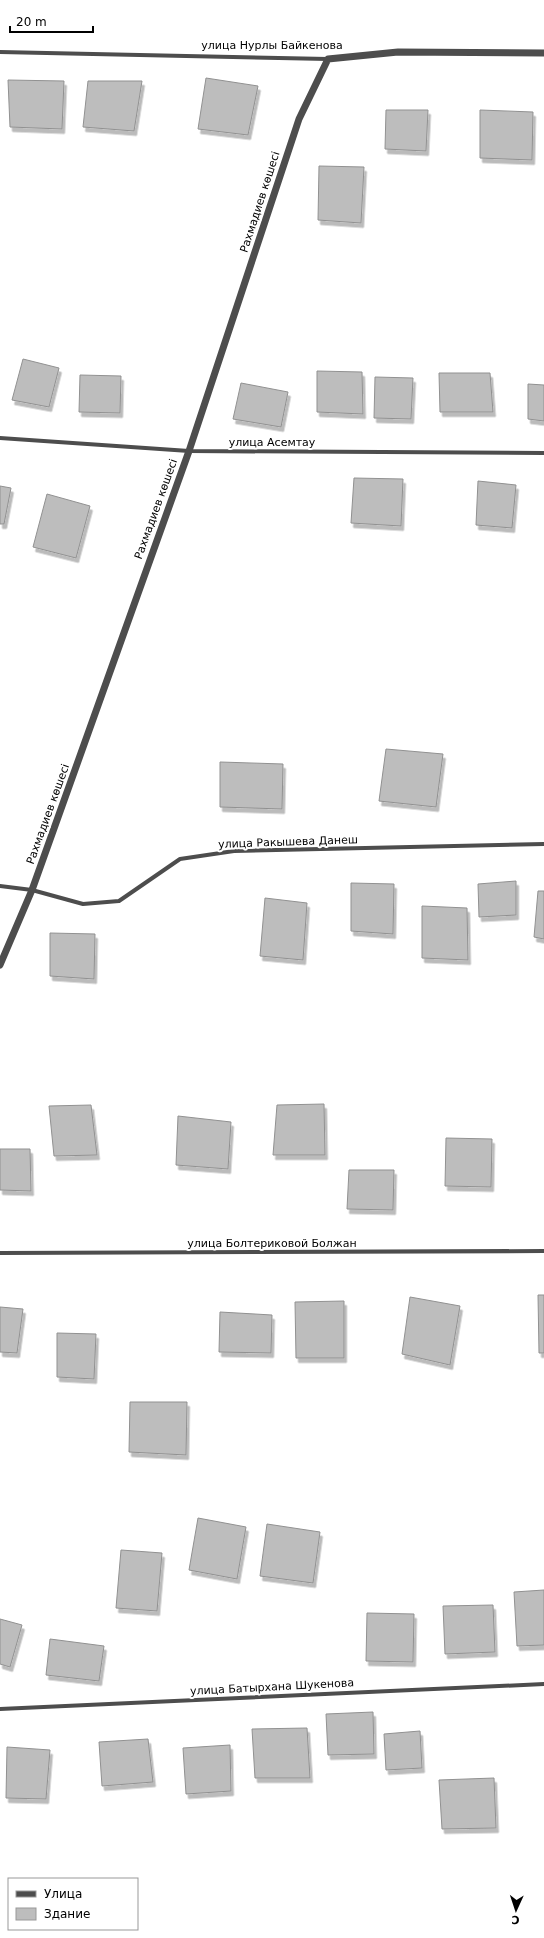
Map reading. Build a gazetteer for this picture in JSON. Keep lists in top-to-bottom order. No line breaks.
{"streets":{"street":["улица Нурлы Байкенова","Рахмадиев көшесі","улица Асемтау","улица Ракышева Данеш","улица Болтериковой Болжан","улица Батырхана Шукенова"]},"crossings":[["улица Нурлы Байкенова","Рахмадиев көшесі"],["Рахмадиев көшесі","улица Асемтау"],["Рахмадиев көшесі","улица Ракышева Данеш"]],"legend":["Улица","Здание"],"scale_bar":"20 m","north":"bottom"}
